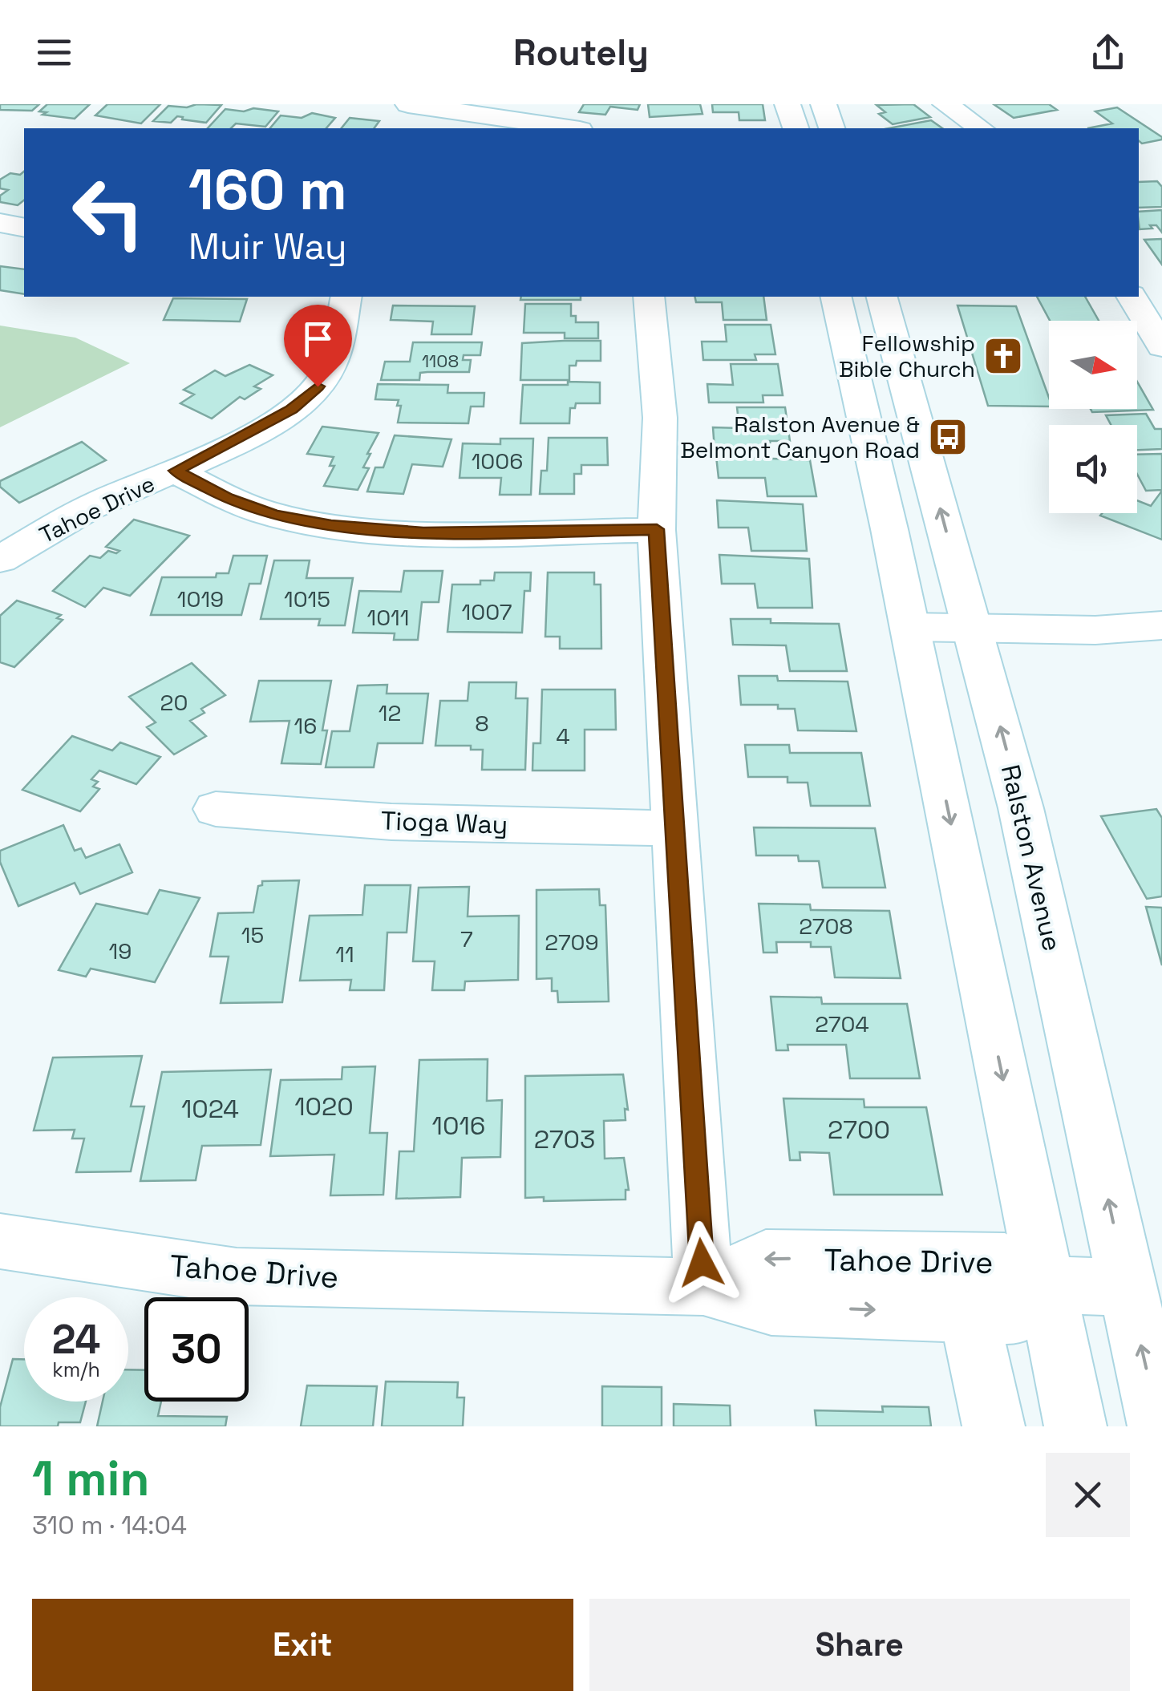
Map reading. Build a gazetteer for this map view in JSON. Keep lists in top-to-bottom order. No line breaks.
{"streets":{"street":["Tahoe Drive","Tioga Way","Ralston Avenue"]},"places":{"church":["Fellowship Bible Church"],"bus stop":["Ralston Avenue & Belmont Canyon Road"]},"house_numbers":["1108","1006","1019","1015","1007","1011","20","12","8","16","4","2708","15","7","2709","19","11","2704","1020","1024","1016","2700","2703"],"north":"right","page":{"header":"Routely","turn":["160 m","Muir Way"],"speed":"24 km/h","limit":"30","heading":["1 min","310 m · 14:04"],"buttons":["Exit","Share"]}}
